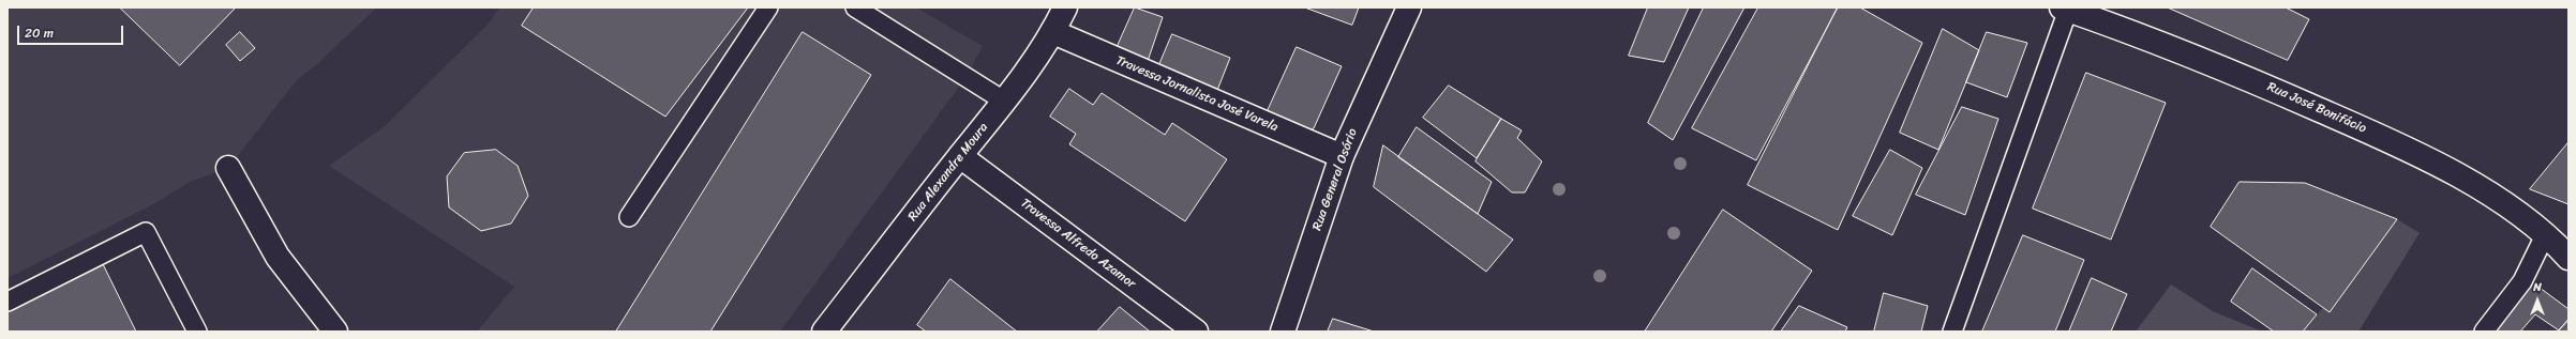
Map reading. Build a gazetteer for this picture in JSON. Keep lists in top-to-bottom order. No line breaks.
{"streets":{"street":["Travessa Jornalista José Varela","Rua José Bonifácio","Rua Alexandre Moura","Rua General Osório","Travessa Alfredo Azamor"]},"crossings":[["Travessa Jornalista José Varela","Rua Alexandre Moura"],["Travessa Jornalista José Varela","Rua General Osório"],["Rua Alexandre Moura","Travessa Alfredo Azamor"]],"scale_bar":"20 m","north":"top"}
